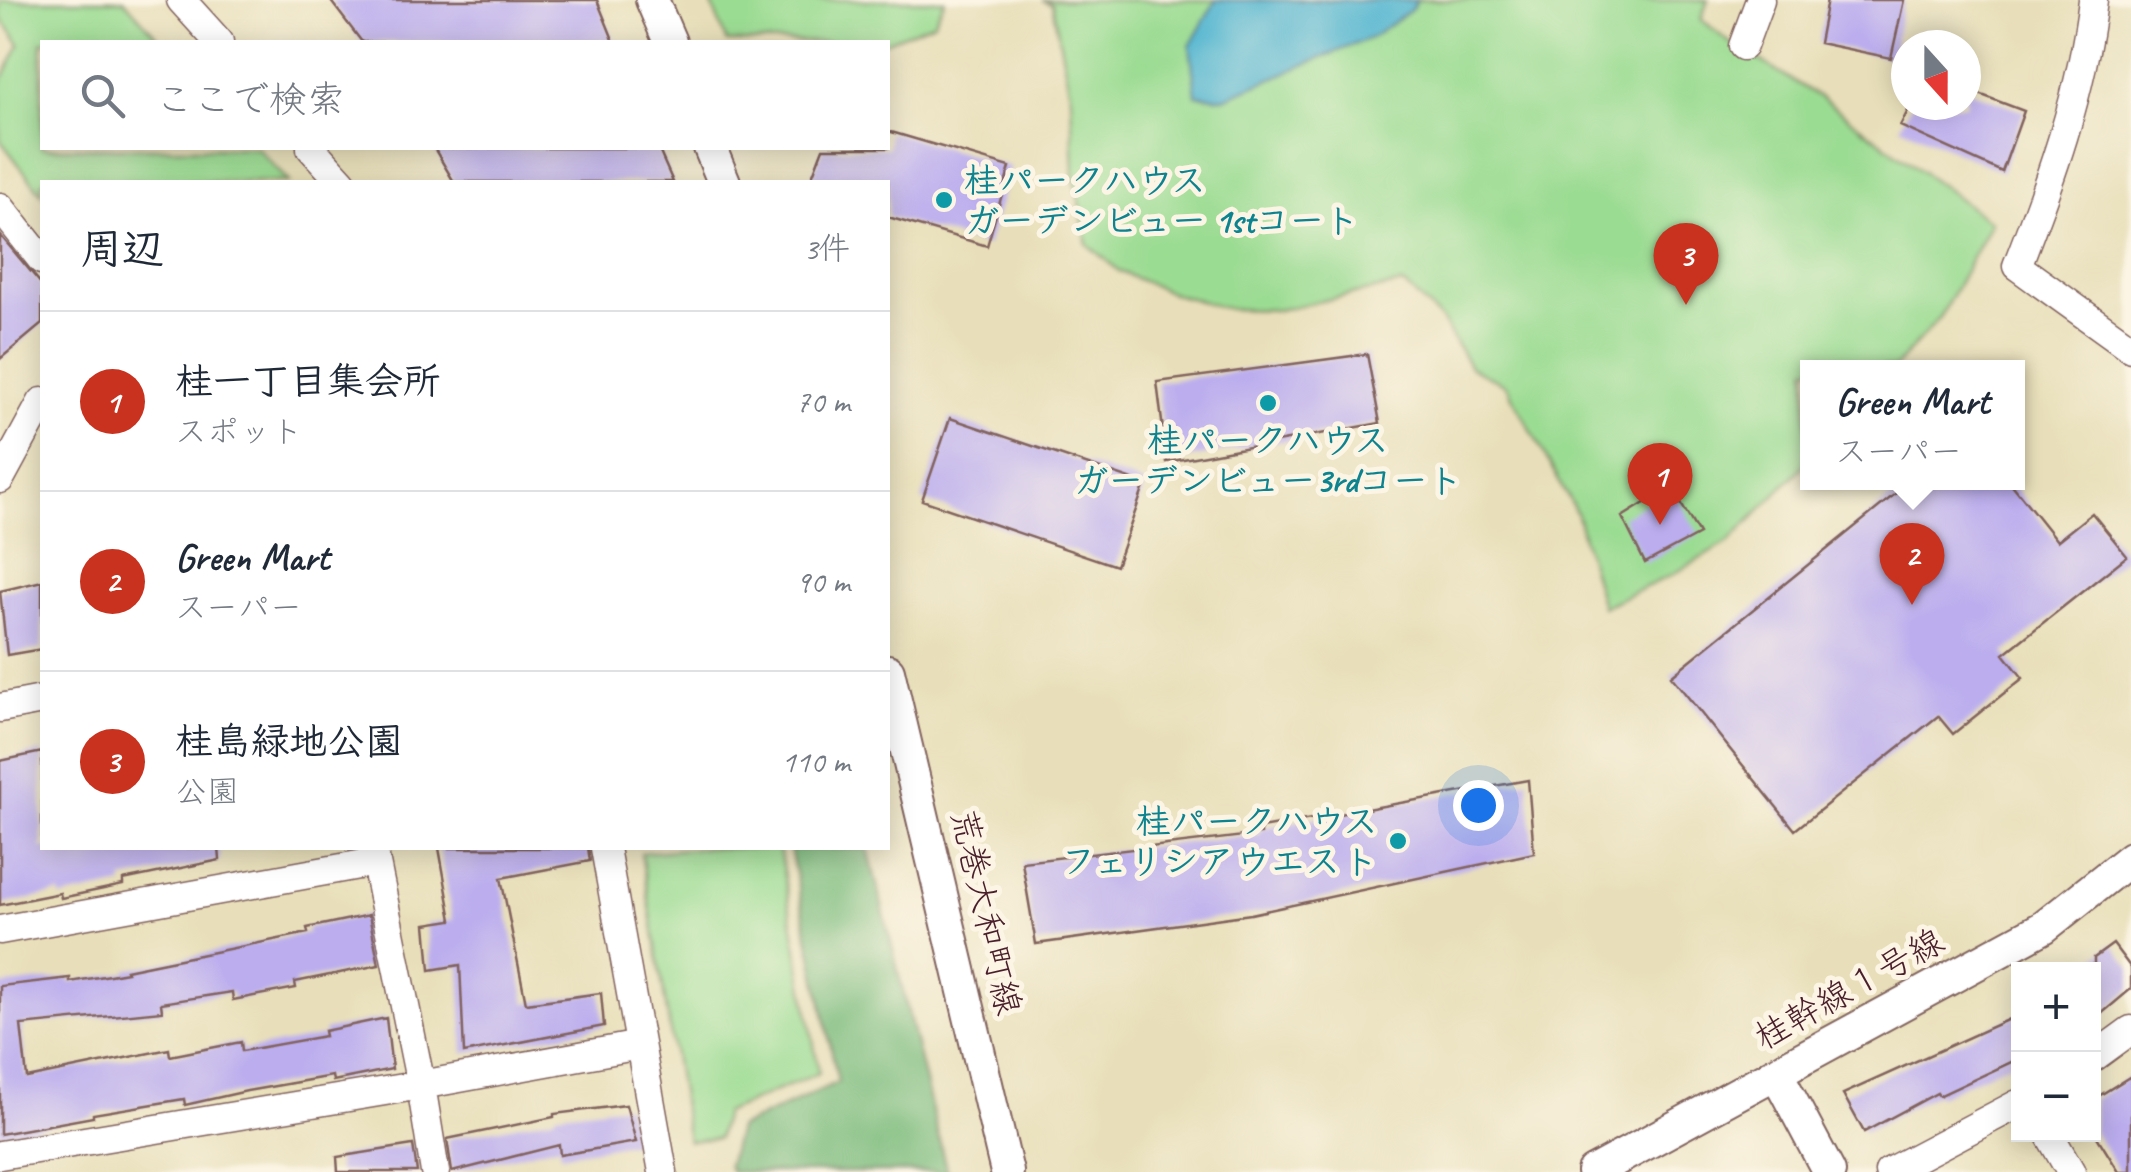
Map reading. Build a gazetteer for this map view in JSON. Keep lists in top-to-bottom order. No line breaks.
{"streets":{"street":["荒巻大和町線","桂幹線１号線"]},"places":["桂パークハウス ガーデンビュー 1stコート","桂パークハウス ガーデンビュー3rdコート","桂パークハウス フェリシアウエスト"],"north":"bottom","page":{"search":"ここで検索","heading":["周辺","3件"],"pins":["3","1","2"],"list":[{"mark":"1","name":"桂一丁目集会所","note":"スポット","value":"70 m"},{"mark":"2","name":"Green Mart","note":"スーパー","value":"90 m"},{"mark":"3","name":"桂島緑地公園","note":"公園","value":"110 m"}],"popup":["Green Mart","スーパー"],"map_buttons":["+","−"]}}
